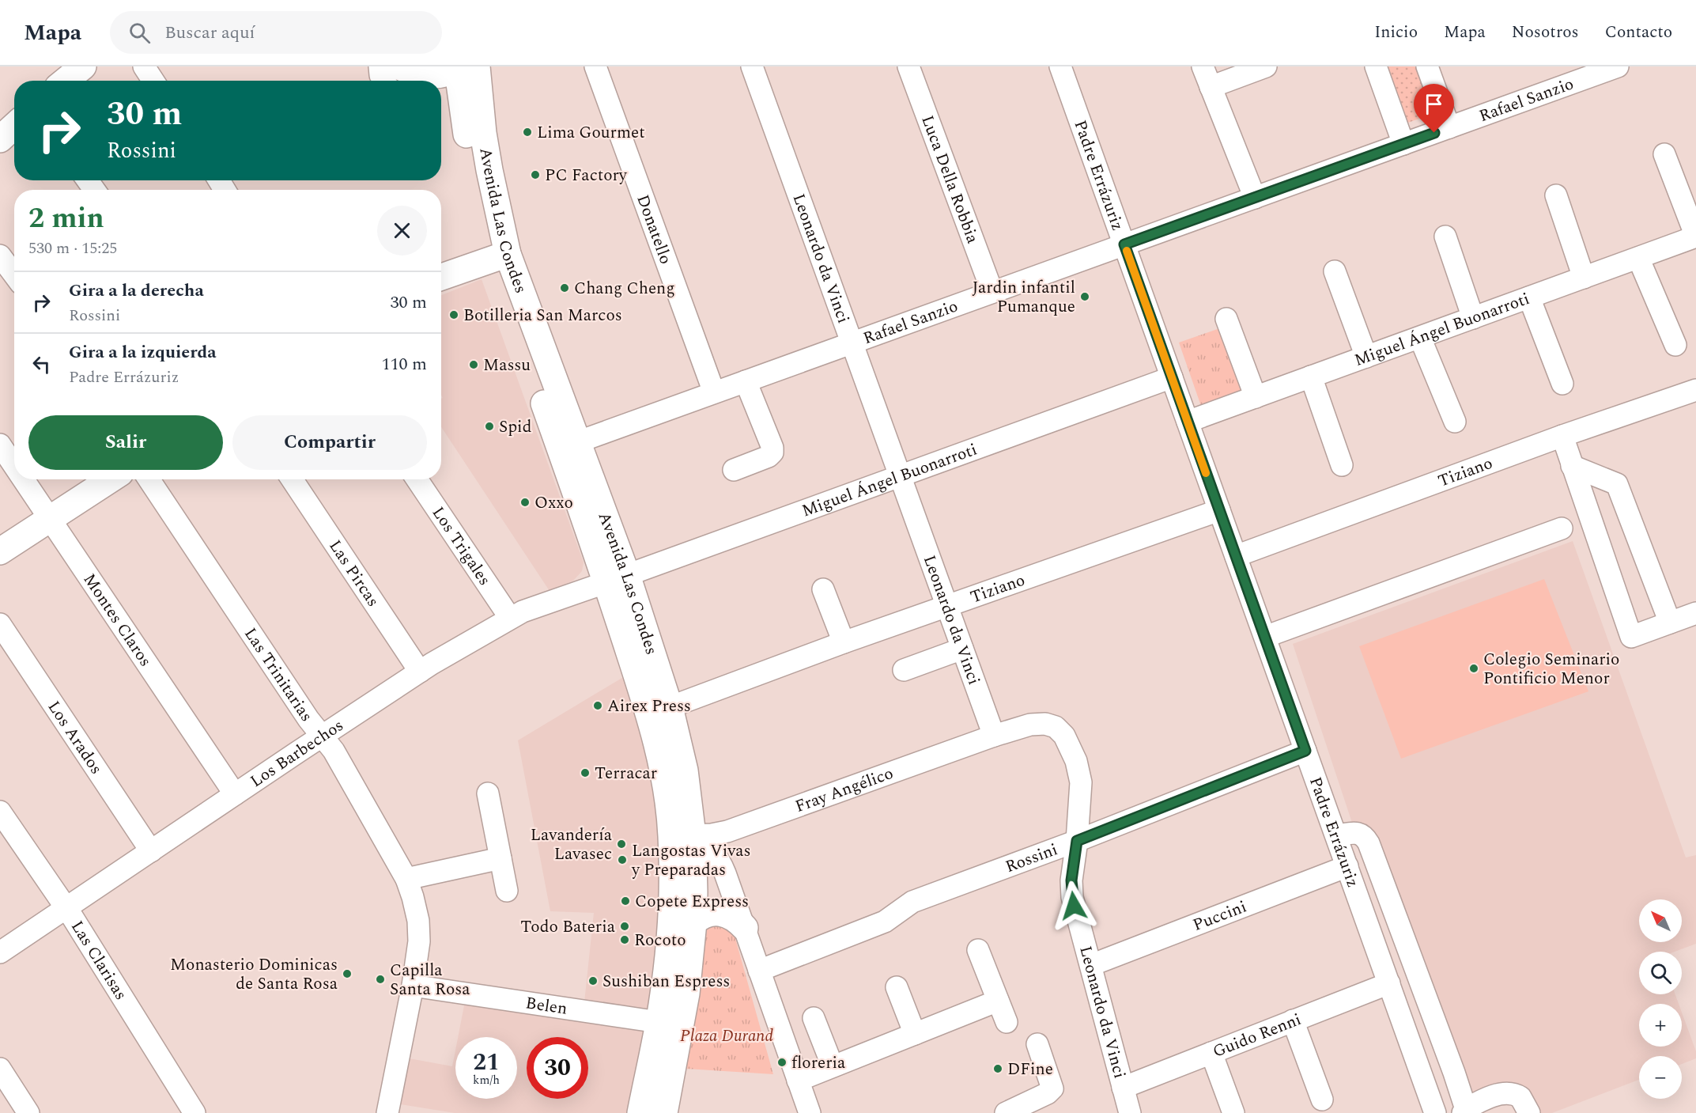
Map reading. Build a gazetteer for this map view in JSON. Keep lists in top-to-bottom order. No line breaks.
{"streets":{"main road":["Avenida Las Condes"],"street":["Rafael Sanzio","Padre Errázuriz","Luca Della Robbia","Donatello","Leonardo da Vinci","Miguel Ángel Buonarroti","Tiziano","Los Trigales","Las Pircas","Montes Claros","Las Trinitarias","Los Arados","Los Barbechos","Fray Angélico","Rossini","Puccini","Las Clarisas","Belen","Guido Renni"]},"crossings":[["Rafael Sanzio","Padre Errázuriz"],["Rafael Sanzio","Luca Della Robbia"],["Rafael Sanzio","Avenida Las Condes"],["Rafael Sanzio","Donatello"],["Rafael Sanzio","Leonardo da Vinci"],["Padre Errázuriz","Miguel Ángel Buonarroti"],["Padre Errázuriz","Tiziano"],["Padre Errázuriz","Rossini"],["Padre Errázuriz","Puccini"],["Padre Errázuriz","Guido Renni"],["Avenida Las Condes","Miguel Ángel Buonarroti"],["Avenida Las Condes","Tiziano"],["Avenida Las Condes","Los Barbechos"],["Avenida Las Condes","Fray Angélico"],["Avenida Las Condes","Belen"],["Leonardo da Vinci","Miguel Ángel Buonarroti"],["Leonardo da Vinci","Tiziano"],["Leonardo da Vinci","Fray Angélico"],["Leonardo da Vinci","Rossini"],["Leonardo da Vinci","Puccini"],["Leonardo da Vinci","Guido Renni"],["Miguel Ángel Buonarroti","Los Barbechos"],["Los Trigales","Los Barbechos"],["Las Pircas","Los Barbechos"],["Montes Claros","Los Barbechos"],["Las Trinitarias","Los Barbechos"],["Las Trinitarias","Belen"],["Los Arados","Los Barbechos"],["Los Barbechos","Las Clarisas"]],"parks":["Plaza Durand"],"places":["Lima Gourmet","PC Factory","Chang Cheng","Jardin infantil Pumanque","Botilleria San Marcos","Massu","Spid","Oxxo","Colegio Seminario Pontificio Menor","Airex Press","Terracar","Lavandería Lavasec","Langostas Vivas y Preparadas","Copete Express","Todo Bateria","Rocoto","Monasterio Dominicas de Santa Rosa","Capilla Santa Rosa","Sushiban Espress","floreria","DFine"],"north":"top left","page":{"header":"Mapa","search":"Buscar aquí","nav":["Inicio","Mapa","Nosotros","Contacto"],"turn":["30 m","Rossini"],"heading":["2 min","530 m · 15:25"],"list":[{"name":"Gira a la derecha","note":"Rossini","value":"30 m"},{"name":"Gira a la izquierda","note":"Padre Errázuriz","value":"110 m"}],"buttons":["Salir","Compartir"],"map_buttons":["+","−"],"speed":"21 km/h","limit":"30"}}
